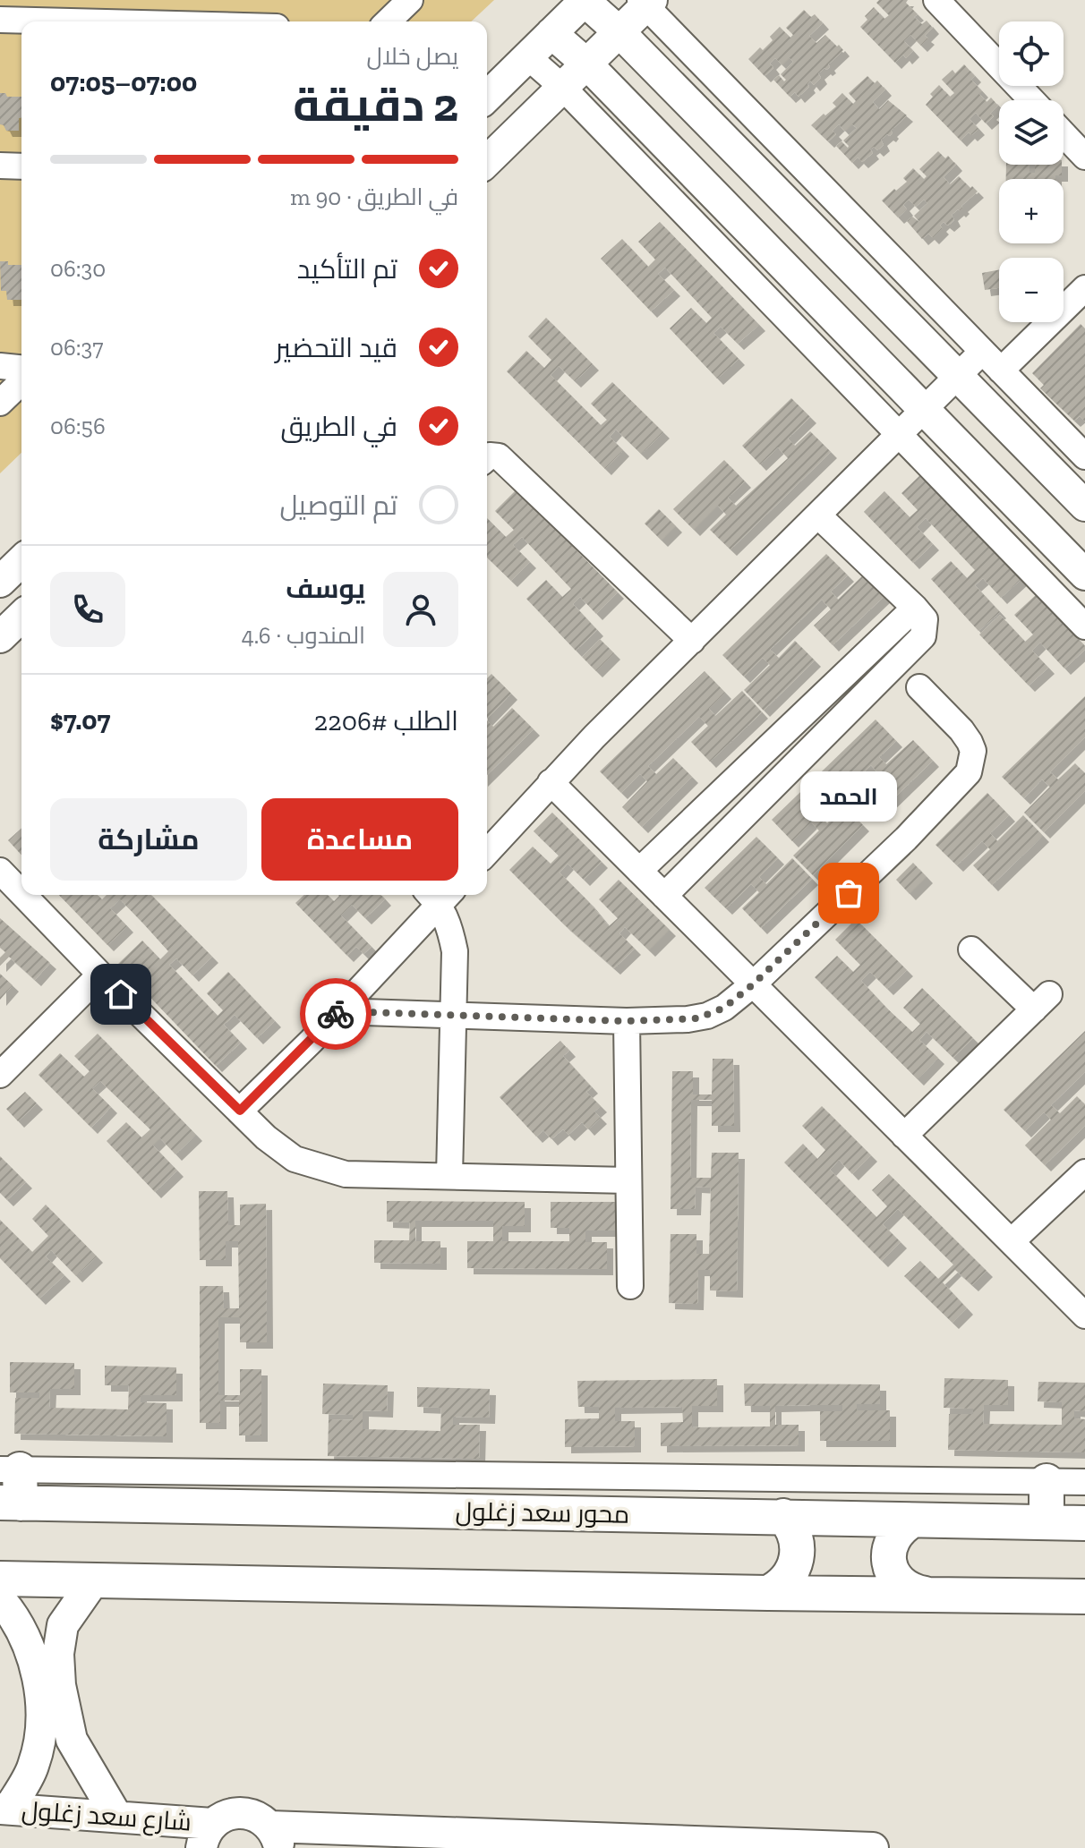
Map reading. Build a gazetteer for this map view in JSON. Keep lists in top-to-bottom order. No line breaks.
{"streets":{"main road":["محور سعد زغلول"],"street":["شارع سعد زغلول"]},"places":["الحمد"],"page":{"map_buttons":["+","−"],"heading":["2 دقيقة","يصل خلال","07:00–07:05"],"panel":["يوسف","المندوب · 4.6","الطلب #2206","$7.07"],"bar":"في الطريق · 90 m","list":[["تم التأكيد","06:30"],["قيد التحضير","06:37"],["في الطريق","06:56"],"تم التوصيل"],"bubble":"الحمد","buttons":["مساعدة","مشاركة"]}}
